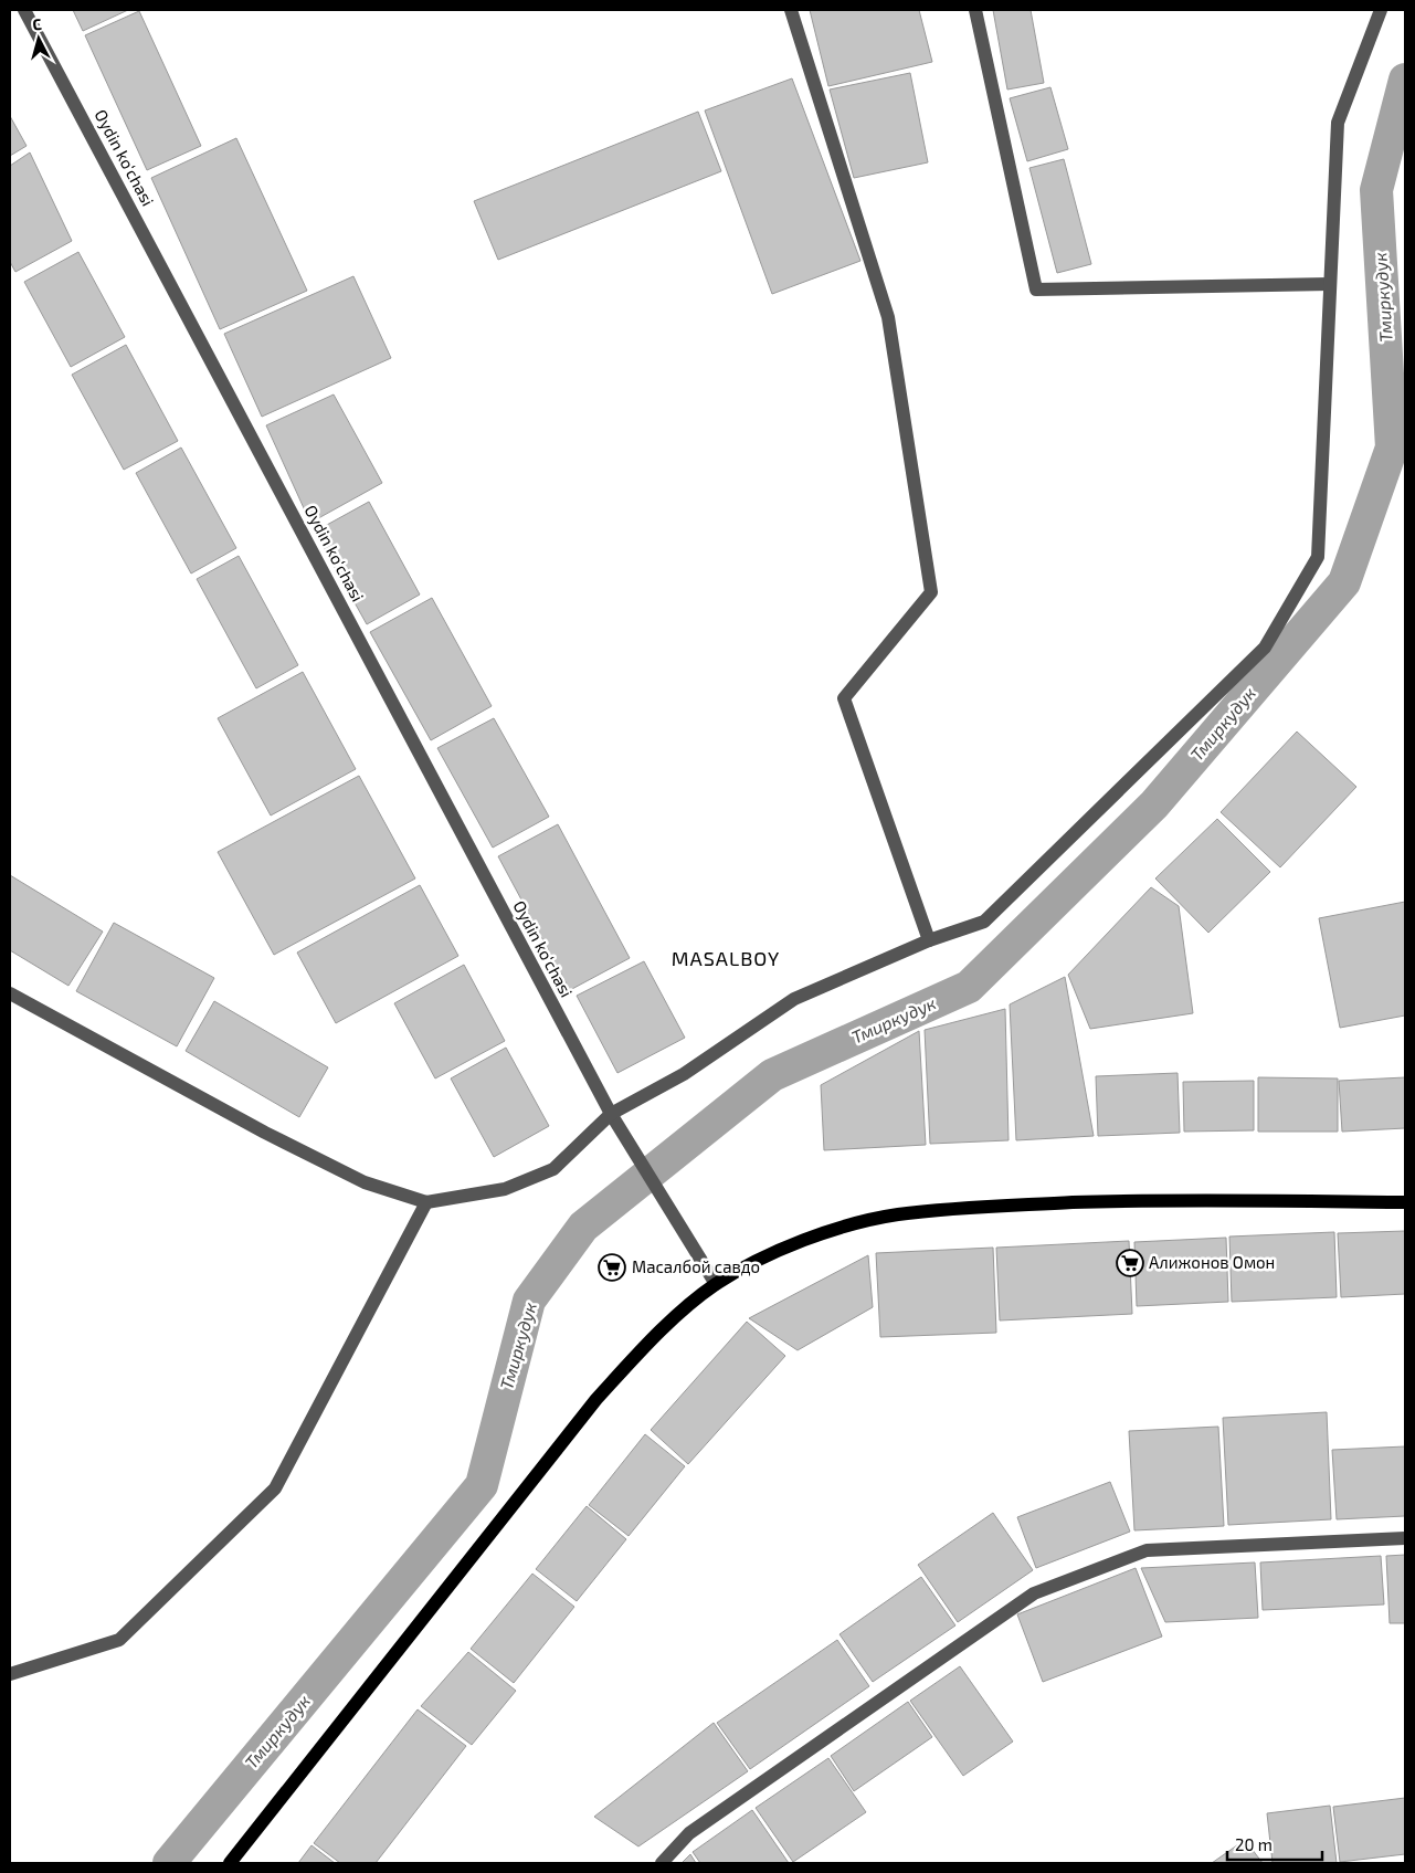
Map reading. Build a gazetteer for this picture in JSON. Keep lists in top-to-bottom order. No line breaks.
{"streets":{"street":["Oydin ko‘chasi"]},"districts":["MASALBOY"],"water":["Тмиркудук"],"places":{"supermarket":["Алижонов Омон","Масалбой савдо"]},"scale_bar":"20 m","north":"top"}
